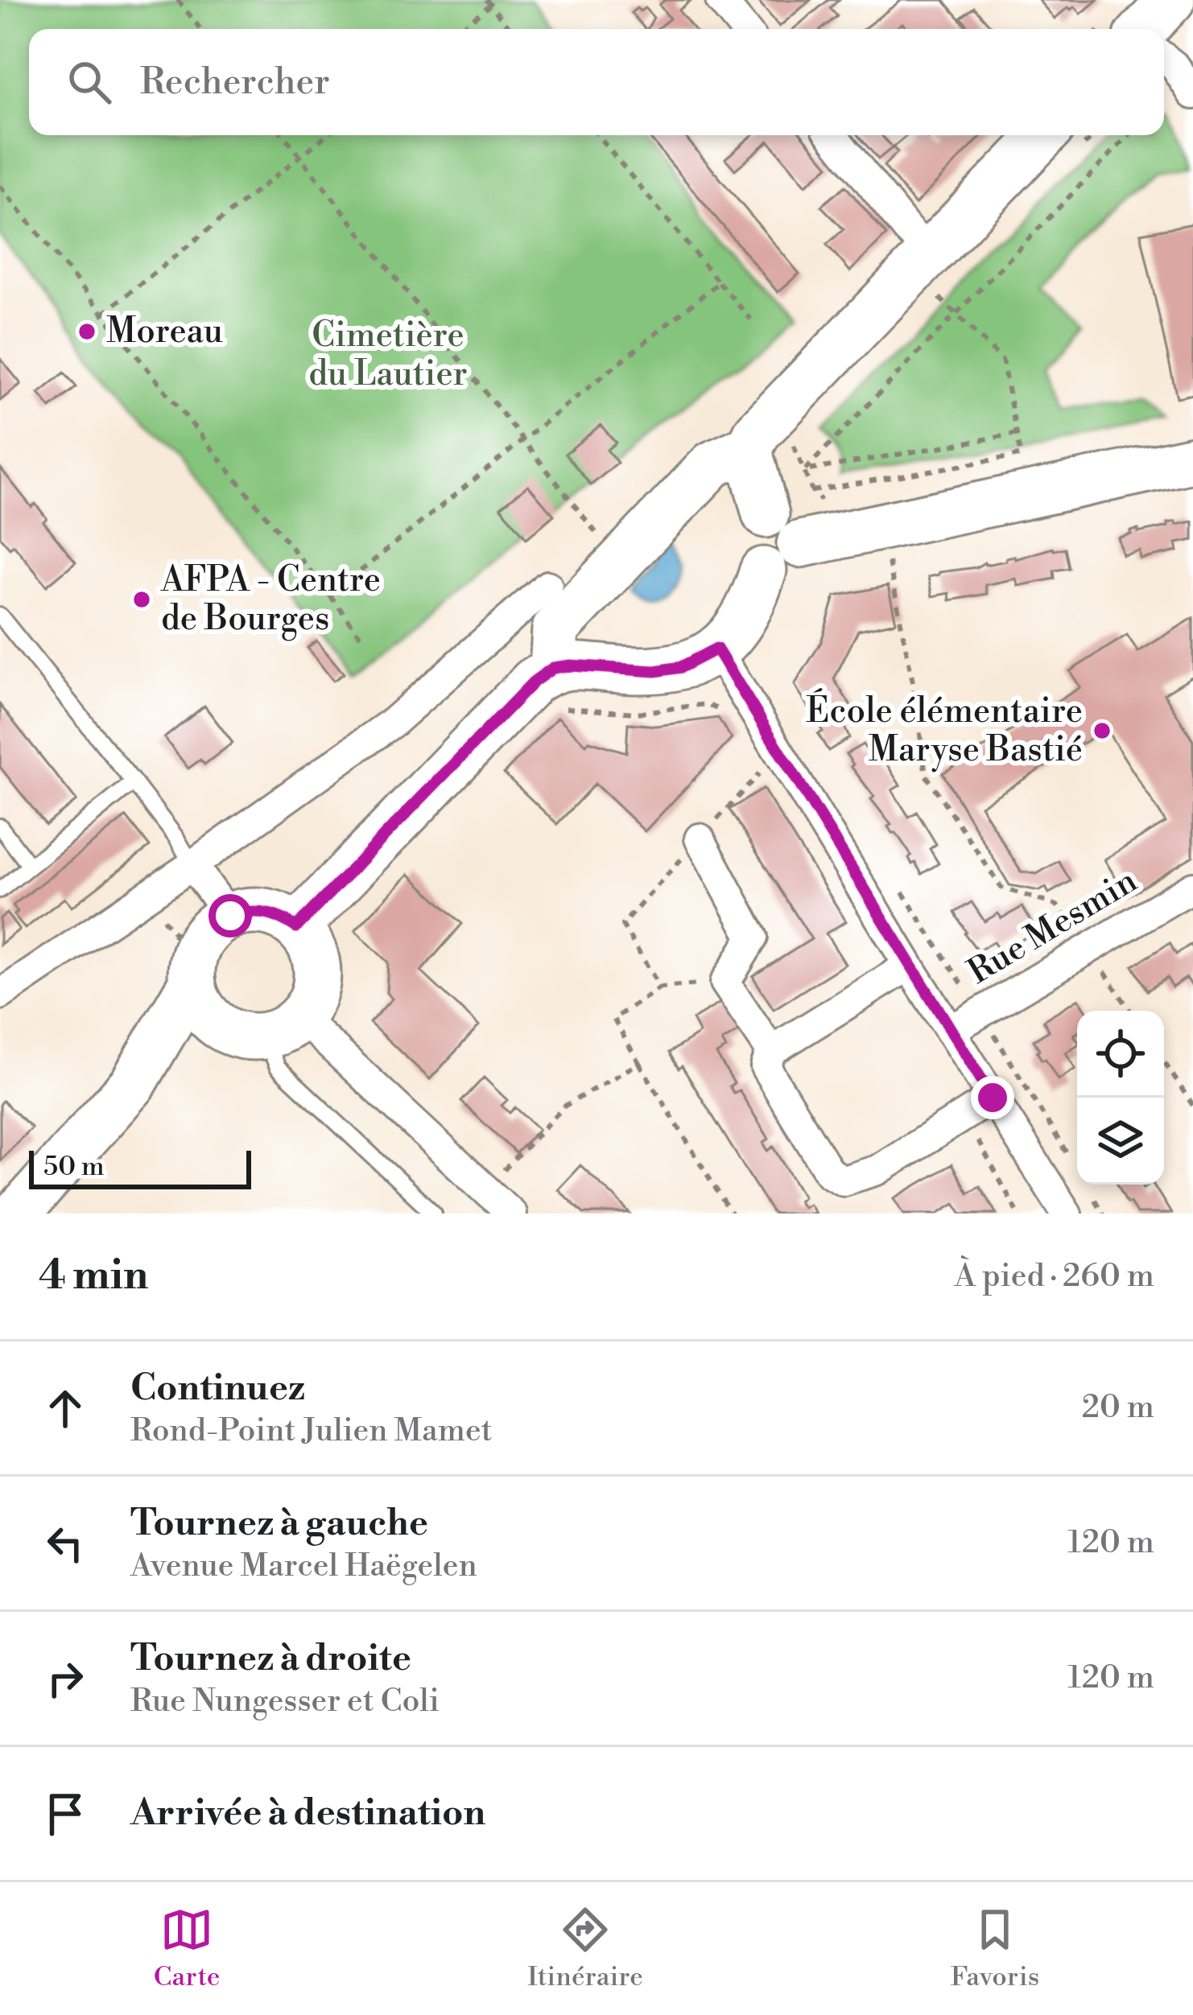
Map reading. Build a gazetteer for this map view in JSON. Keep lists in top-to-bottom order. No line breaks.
{"streets":{"street":["Rue Mesmin"]},"parks":["Cimetière du Lautier"],"places":["Moreau","AFPA - Centre de Bourges","École élémentaire Maryse Bastié"],"scale_bar":"50 m","page":{"search":"Rechercher","scale":"50 m","heading":["4 min","À pied · 260 m"],"list":[["Continuez","Rond-Point Julien Mamet","20 m"],["Tournez à gauche","Avenue Marcel Haëgelen","120 m"],["Tournez à droite","Rue Nungesser et Coli","120 m"],"Arrivée à destination"],"nav":["Carte","Itinéraire","Favoris"]}}
